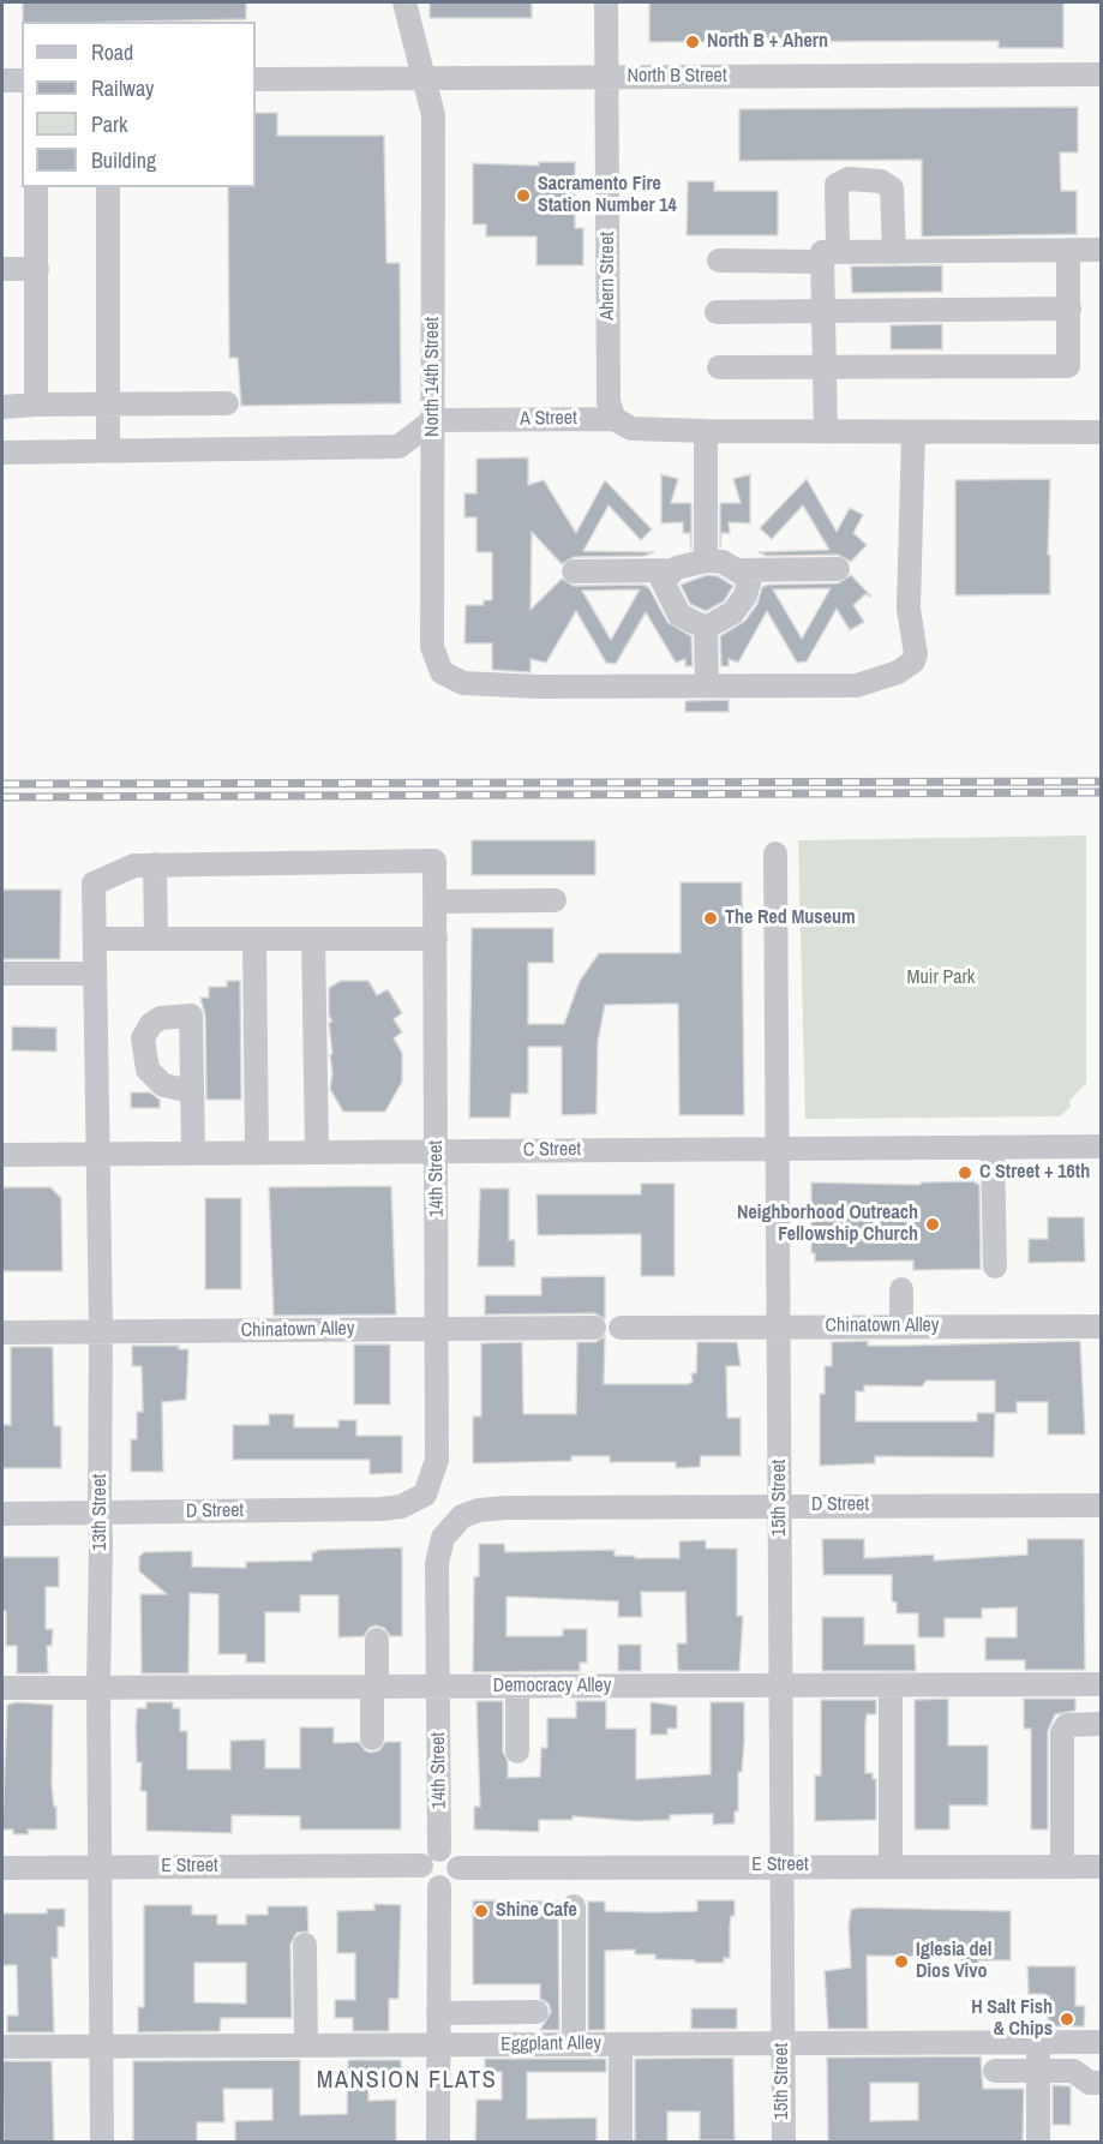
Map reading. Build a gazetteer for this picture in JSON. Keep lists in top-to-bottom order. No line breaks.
{"streets":{"street":["North B Street","Ahern Street","North 14th Street","A Street","C Street","14th Street","Chinatown Alley","15th Street","D Street","13th Street","Democracy Alley","E Street","Eggplant Alley"]},"crossings":[["North B Street","Ahern Street"],["North B Street","North 14th Street"],["Ahern Street","A Street"],["North 14th Street","A Street"],["C Street","14th Street"],["C Street","15th Street"],["C Street","13th Street"],["14th Street","Chinatown Alley"],["14th Street","D Street"],["14th Street","13th Street"],["14th Street","Democracy Alley"],["14th Street","E Street"],["Chinatown Alley","15th Street"],["Chinatown Alley","13th Street"],["15th Street","D Street"],["15th Street","Democracy Alley"],["15th Street","E Street"],["15th Street","Eggplant Alley"],["D Street","13th Street"],["13th Street","Democracy Alley"],["13th Street","E Street"],["13th Street","Eggplant Alley"]],"districts":["MANSION FLATS"],"parks":["Muir Park"],"places":["North B + Ahern","Sacramento Fire Station Number 14","The Red Museum","C Street + 16th","Neighborhood Outreach Fellowship Church","Shine Cafe","Iglesia del Dios Vivo","H Salt Fish & Chips"],"legend":["Road","Railway","Park","Building"]}
